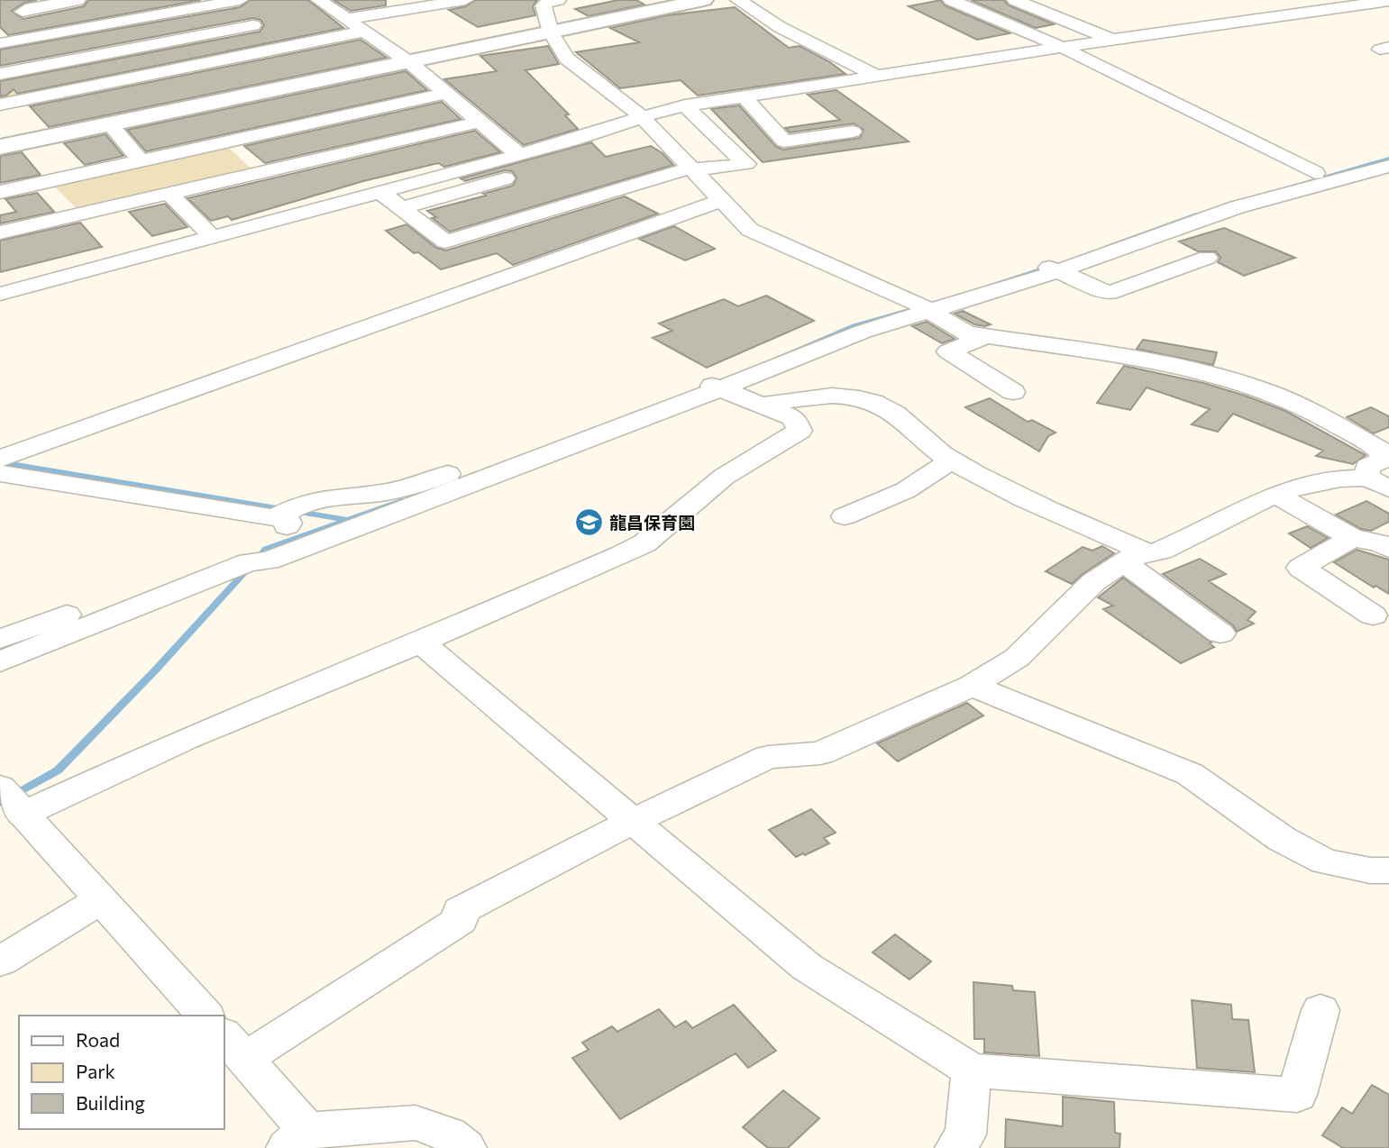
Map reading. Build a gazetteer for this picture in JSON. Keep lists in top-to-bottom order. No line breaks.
{"places":{"school or university":["龍昌保育園"]},"legend":["Road","Park","Building"]}
